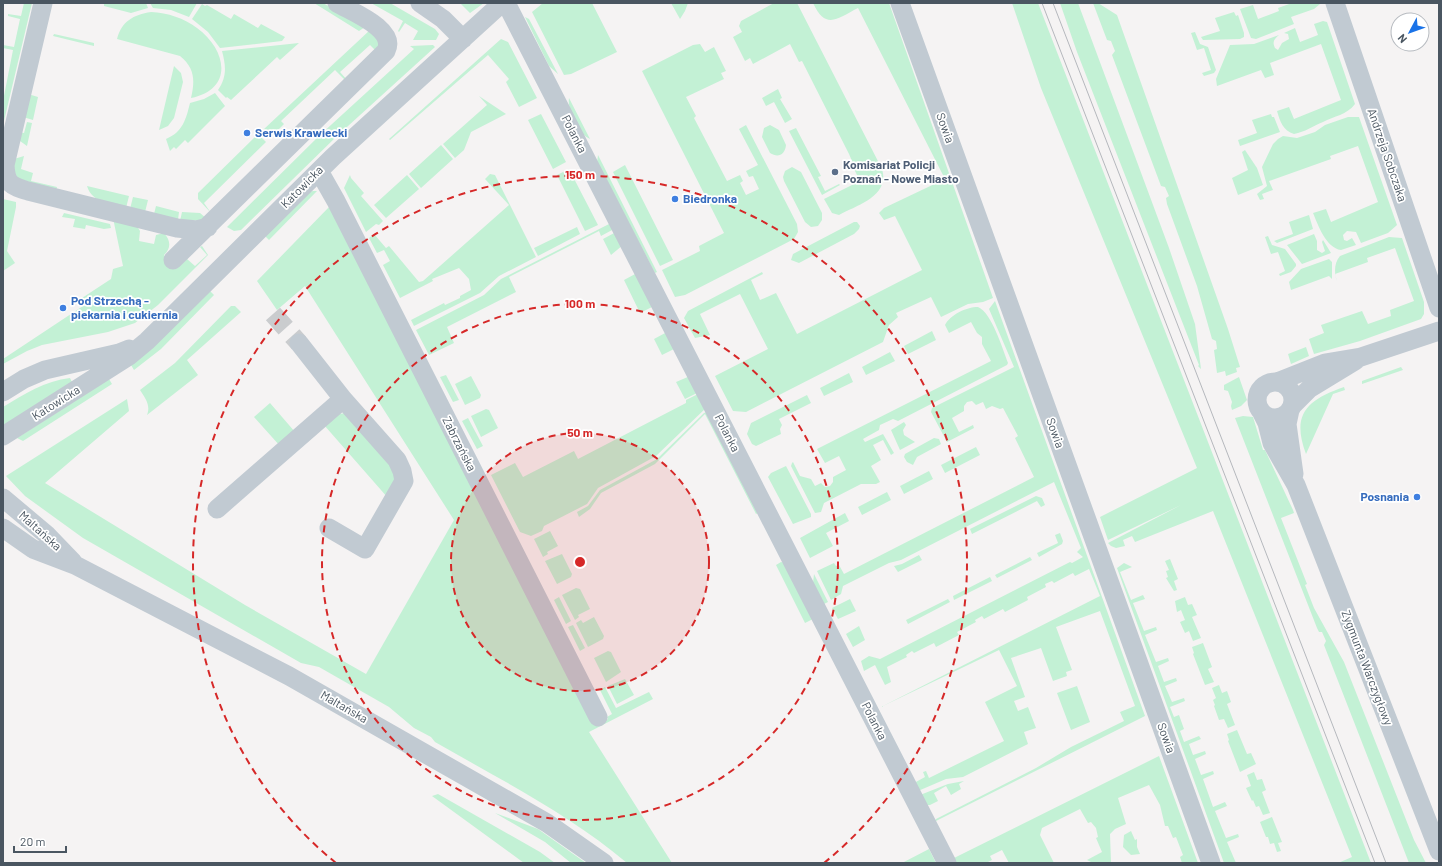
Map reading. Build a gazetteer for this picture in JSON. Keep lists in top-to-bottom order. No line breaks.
{"streets":{"street":["Sowia","Polanka","Andrzeja Sobczaka","Katowicka","Zabrzańska","Maltańska","Zygmunta Warczygłowy"]},"crossings":[["Katowicka","Zabrzańska"]],"places":["Serwis Krawiecki","Komisariat Policji Poznań - Nowe Miasto","Biedronka","Pod Strzechą - piekarnia i cukiernia","Posnania"],"scale_bar":"20 m","north":"bottom left","rings":["150 m","100 m","50 m"]}
